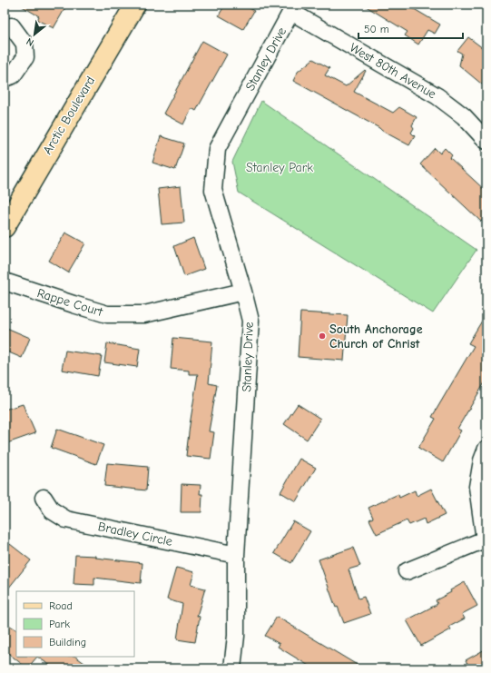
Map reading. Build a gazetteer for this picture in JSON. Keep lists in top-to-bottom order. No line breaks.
{"streets":{"main road":["Arctic Boulevard"],"street":["Stanley Drive","West 80th Avenue","Rappe Court","Bradley Circle"]},"crossings":[["Stanley Drive","West 80th Avenue"],["Stanley Drive","Rappe Court"],["Stanley Drive","Bradley Circle"]],"parks":["Stanley Park"],"places":["South Anchorage Church of Christ"],"legend":["Road","Park","Building"],"scale_bar":"50 m","north":"bottom left"}
